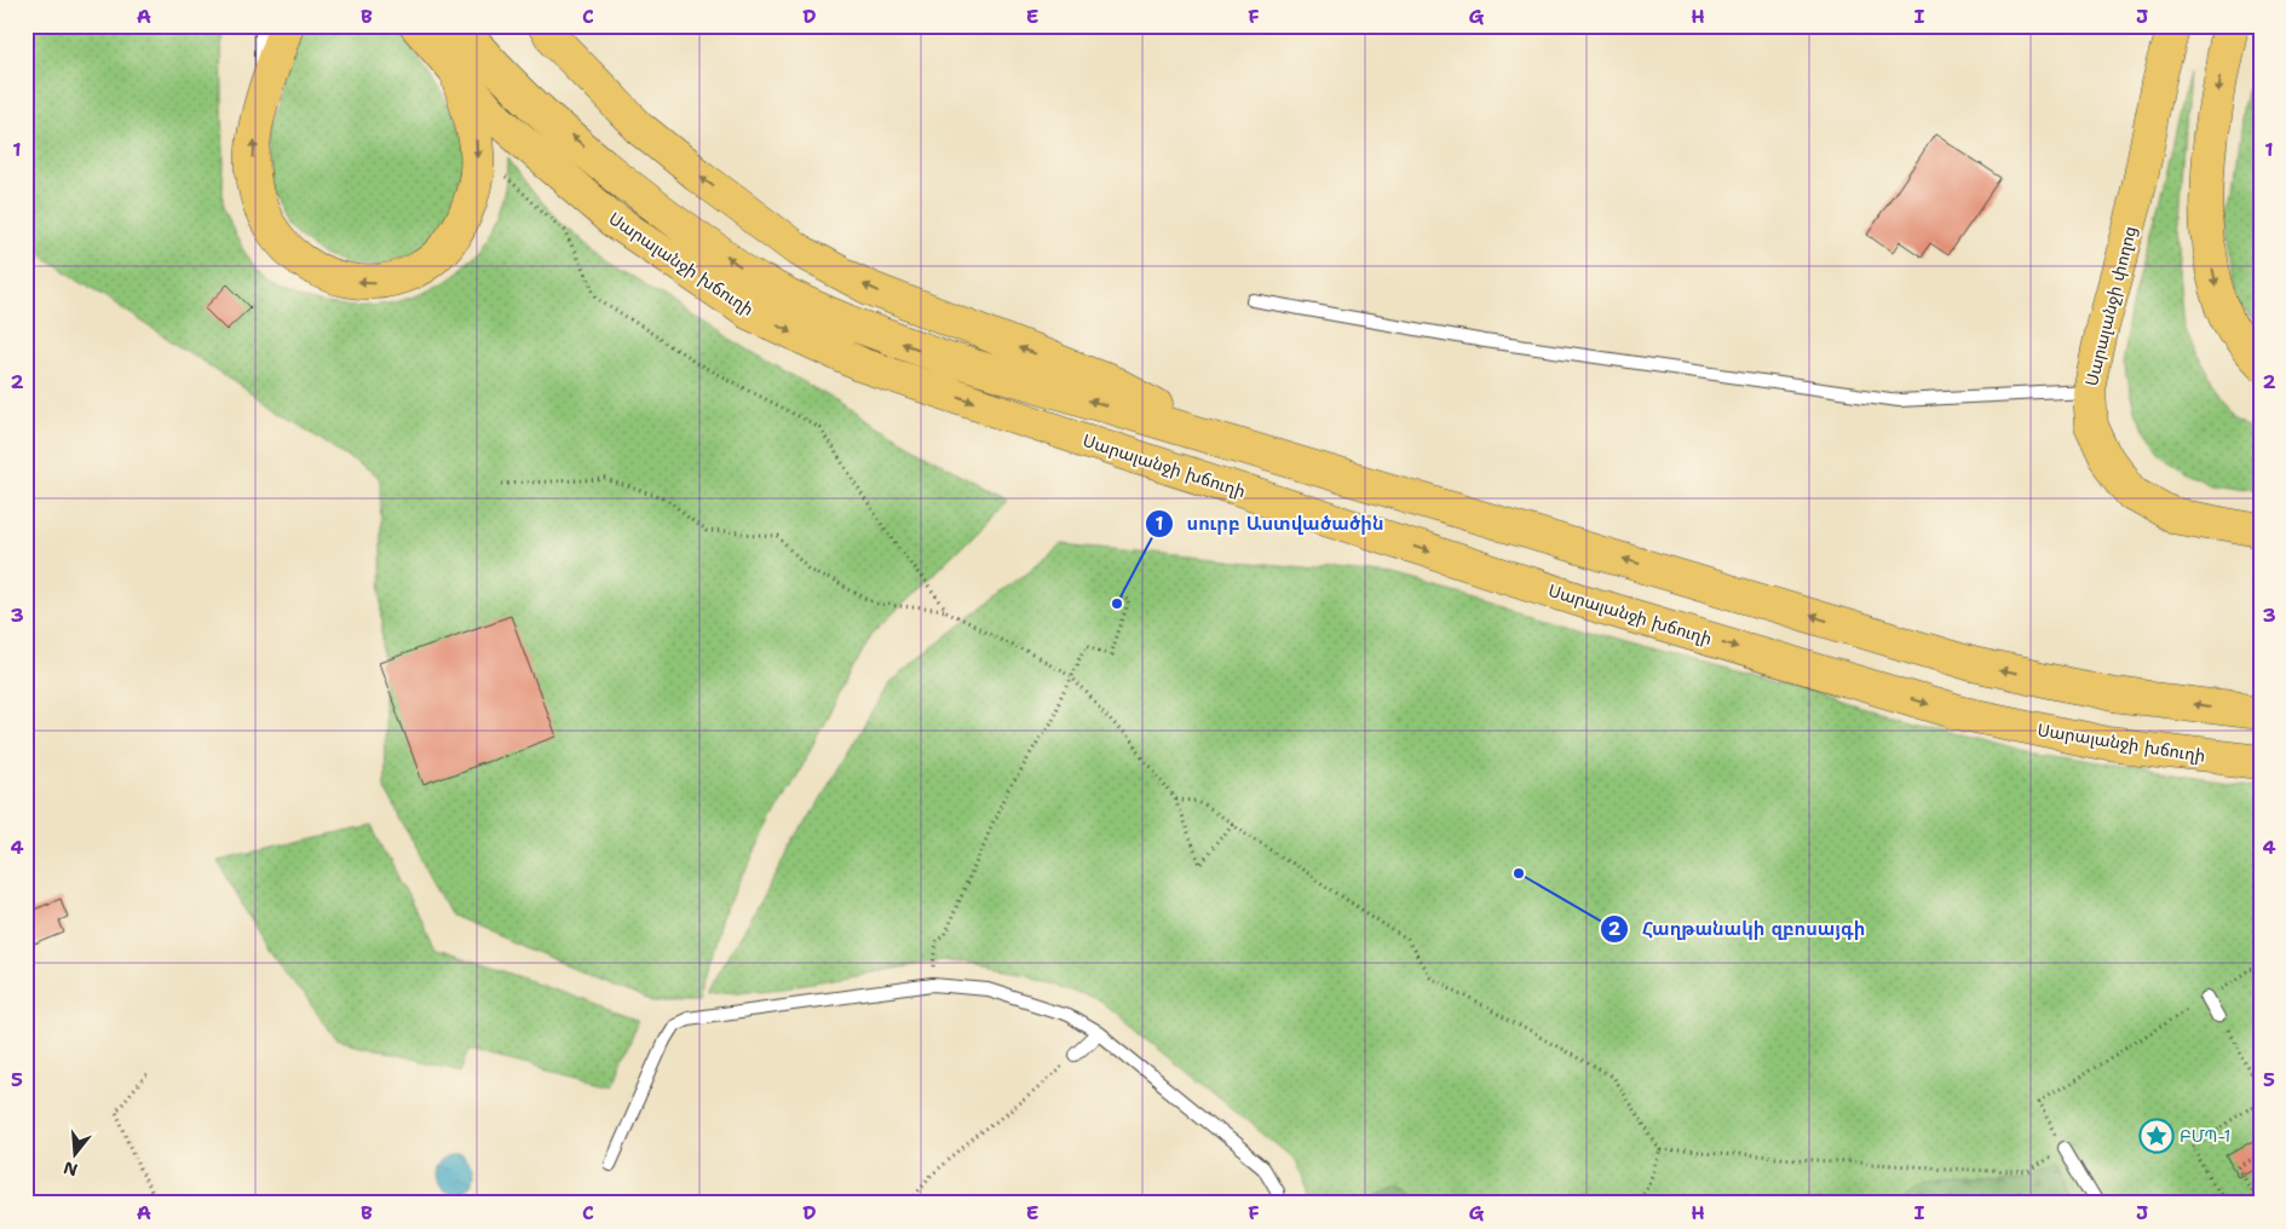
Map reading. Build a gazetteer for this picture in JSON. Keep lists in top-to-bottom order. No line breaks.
{"streets":{"main road":["Սարալանջի խճուղի","Սարալանջի փողոց"]},"places":{"other":["սուրբ Աստվածածին","Հաղթանակի զբոսայգի"],"place":["ԲՄՊ-1"]},"north":"bottom","grid":{"columns":["A","B","C","D","E","F","G","H","I","J"],"rows":["1","2","3","4","5"]}}
